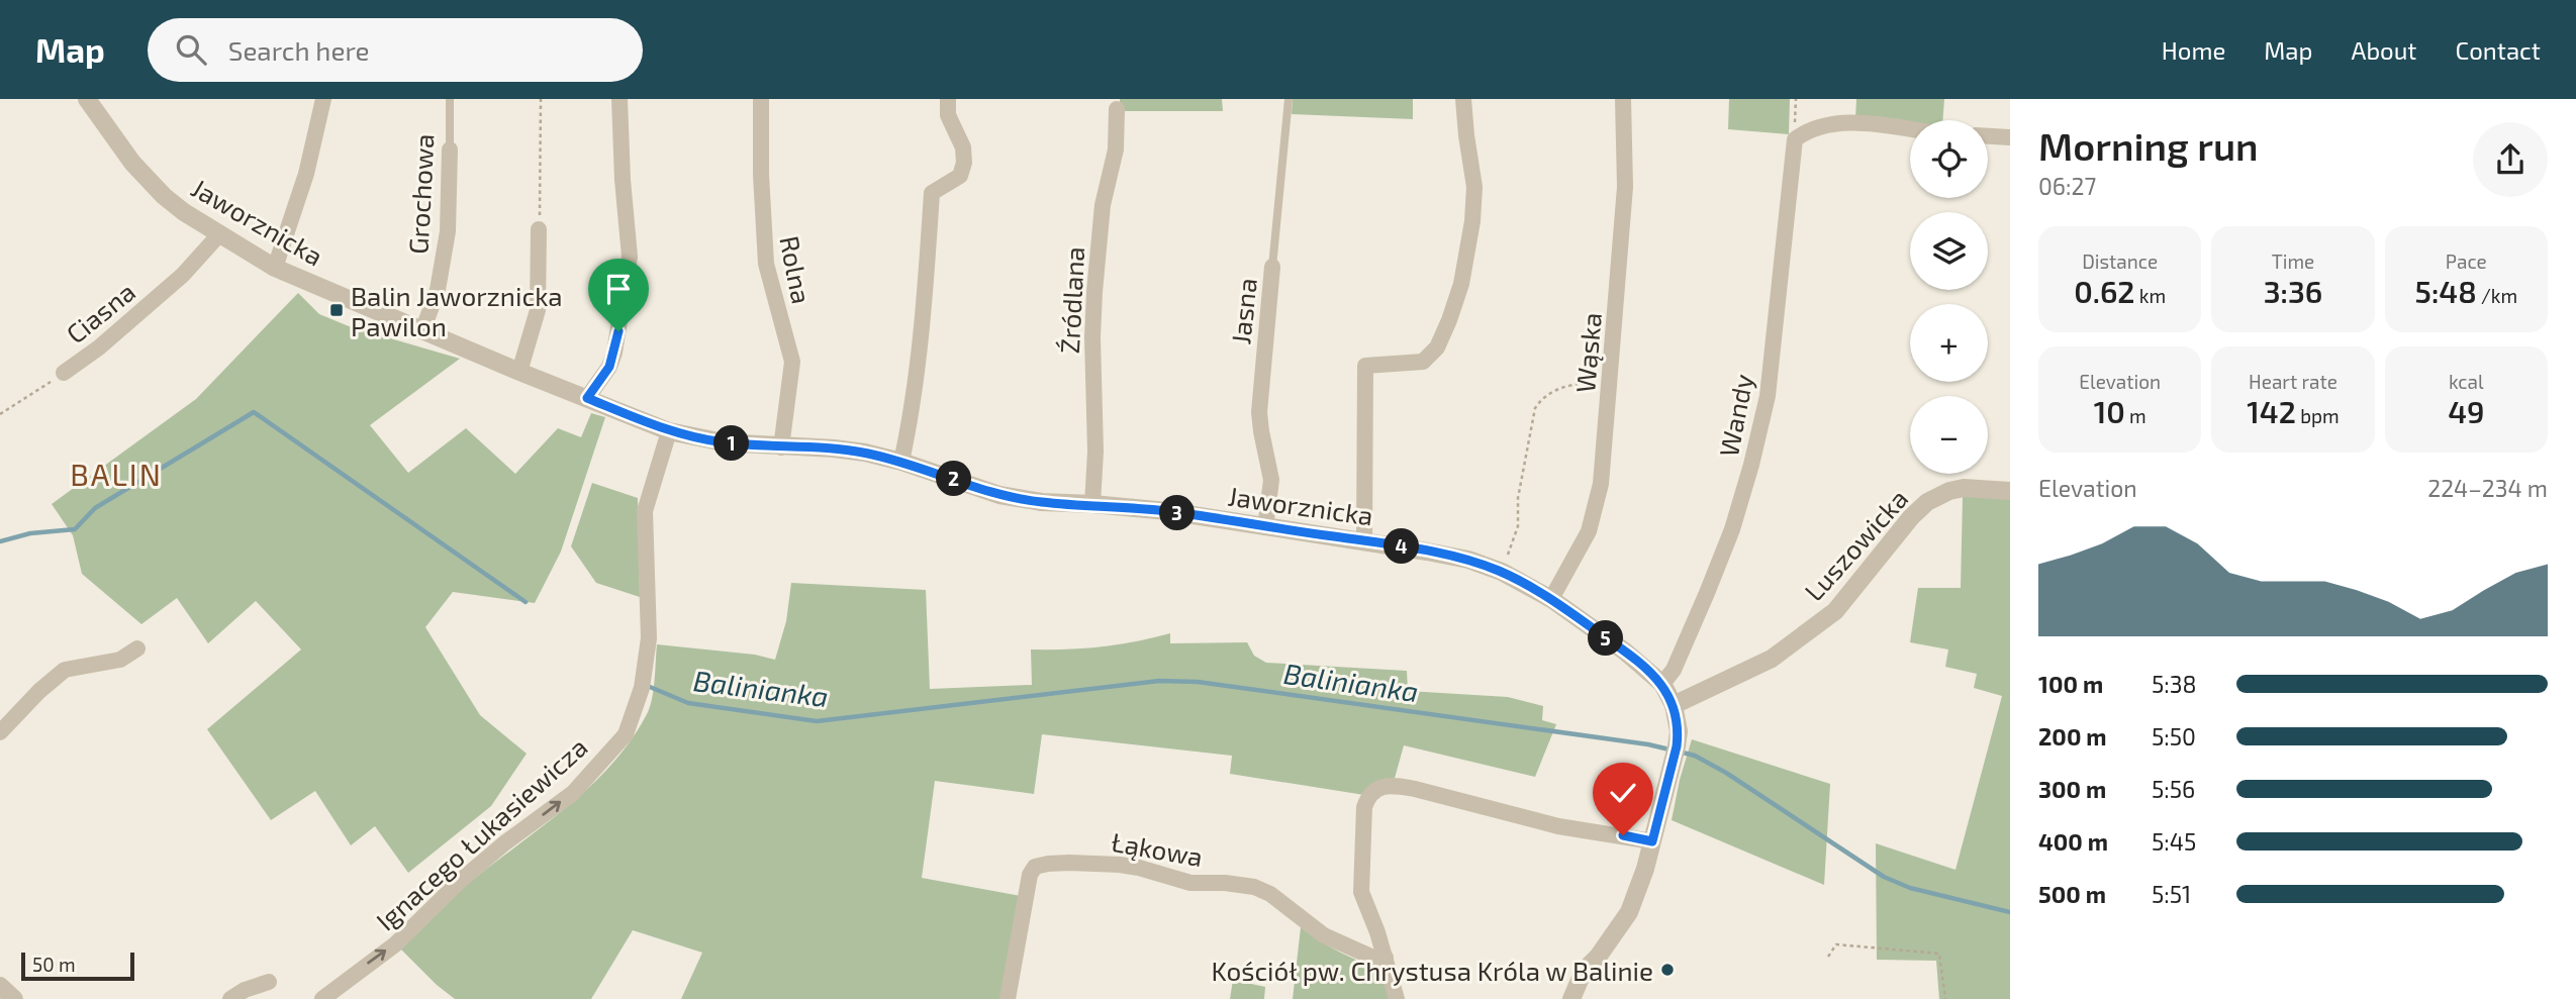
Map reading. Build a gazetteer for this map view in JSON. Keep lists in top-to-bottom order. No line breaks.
{"streets":{"street":["Grochowa","Jaworznicka","Rolna","Źródlana","Jasna","Ciasna","Wąska","Wandy","Luszowicka","Ignacego Łukasiewicza","Łąkowa"]},"crossings":[["Grochowa","Jaworznicka"],["Jaworznicka","Rolna"],["Jaworznicka","Źródlana"],["Jaworznicka","Jasna"],["Jaworznicka","Ciasna"],["Jaworznicka","Wąska"],["Jaworznicka","Wandy"],["Jaworznicka","Luszowicka"],["Jaworznicka","Ignacego Łukasiewicza"]],"one_way":["Ignacego Łukasiewicza"],"districts":["BALIN"],"water":["Balinianka"],"places":{"transit":["Balin Jaworznicka Pawilon"],"other":["Kościół pw. Chrystusa Króla w Balinie"]},"scale_bar":"50 m","page":{"header":"Map","search":"Search here","nav":["Home","Map","About","Contact"],"heading":["Morning run","06:27"],"map_buttons":["+","−"],"stats":[["Distance","0.62 km"],["Time","3:36"],["Pace","5:48 /km"],["Elevation","10 m"],["Heart rate","142 bpm"],["kcal","49"]],"pins":["1","2","3","4","5"],"chart":["Elevation","224–234 m"],"list":[{"name":"100 m","note":"5:38"},{"name":"200 m","note":"5:50"},{"name":"300 m","note":"5:56"},{"name":"400 m","note":"5:45"},{"name":"500 m","note":"5:51"}],"scale":"50 m"}}
